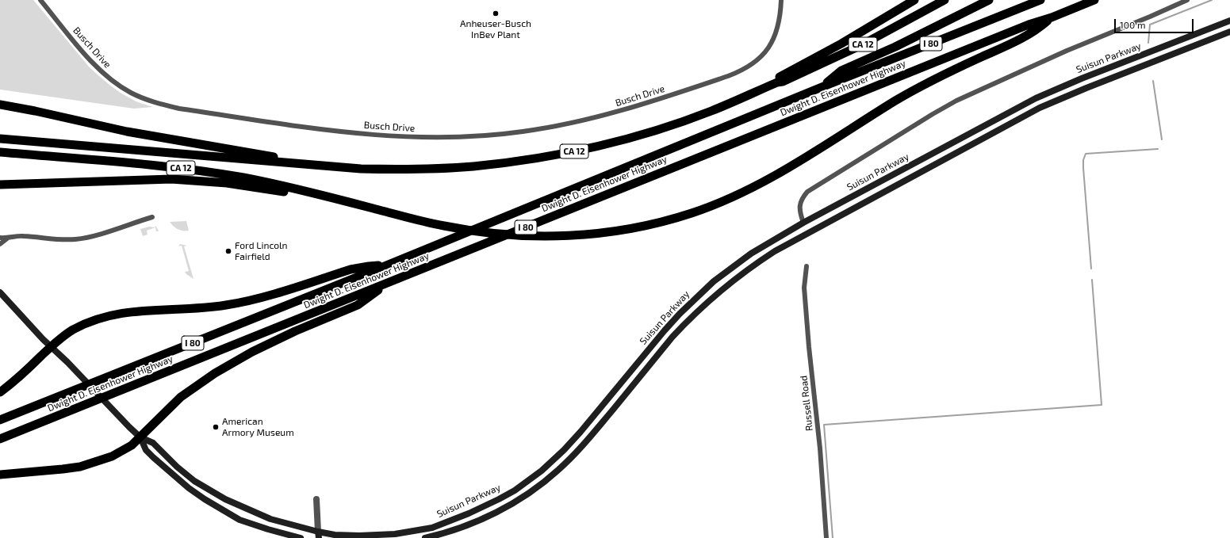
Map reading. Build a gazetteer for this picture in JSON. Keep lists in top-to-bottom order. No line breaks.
{"streets":{"highway":["I 80","CA 12","Dwight D. Eisenhower Highway"],"main road":["Suisun Parkway"],"street":["Busch Drive","Russell Road"]},"crossings":[["CA 12","Dwight D. Eisenhower Highway"]],"places":["Anheuser-Busch InBev Plant","Ford Lincoln Fairfield","American Armory Museum"],"scale_bar":"100 m"}
